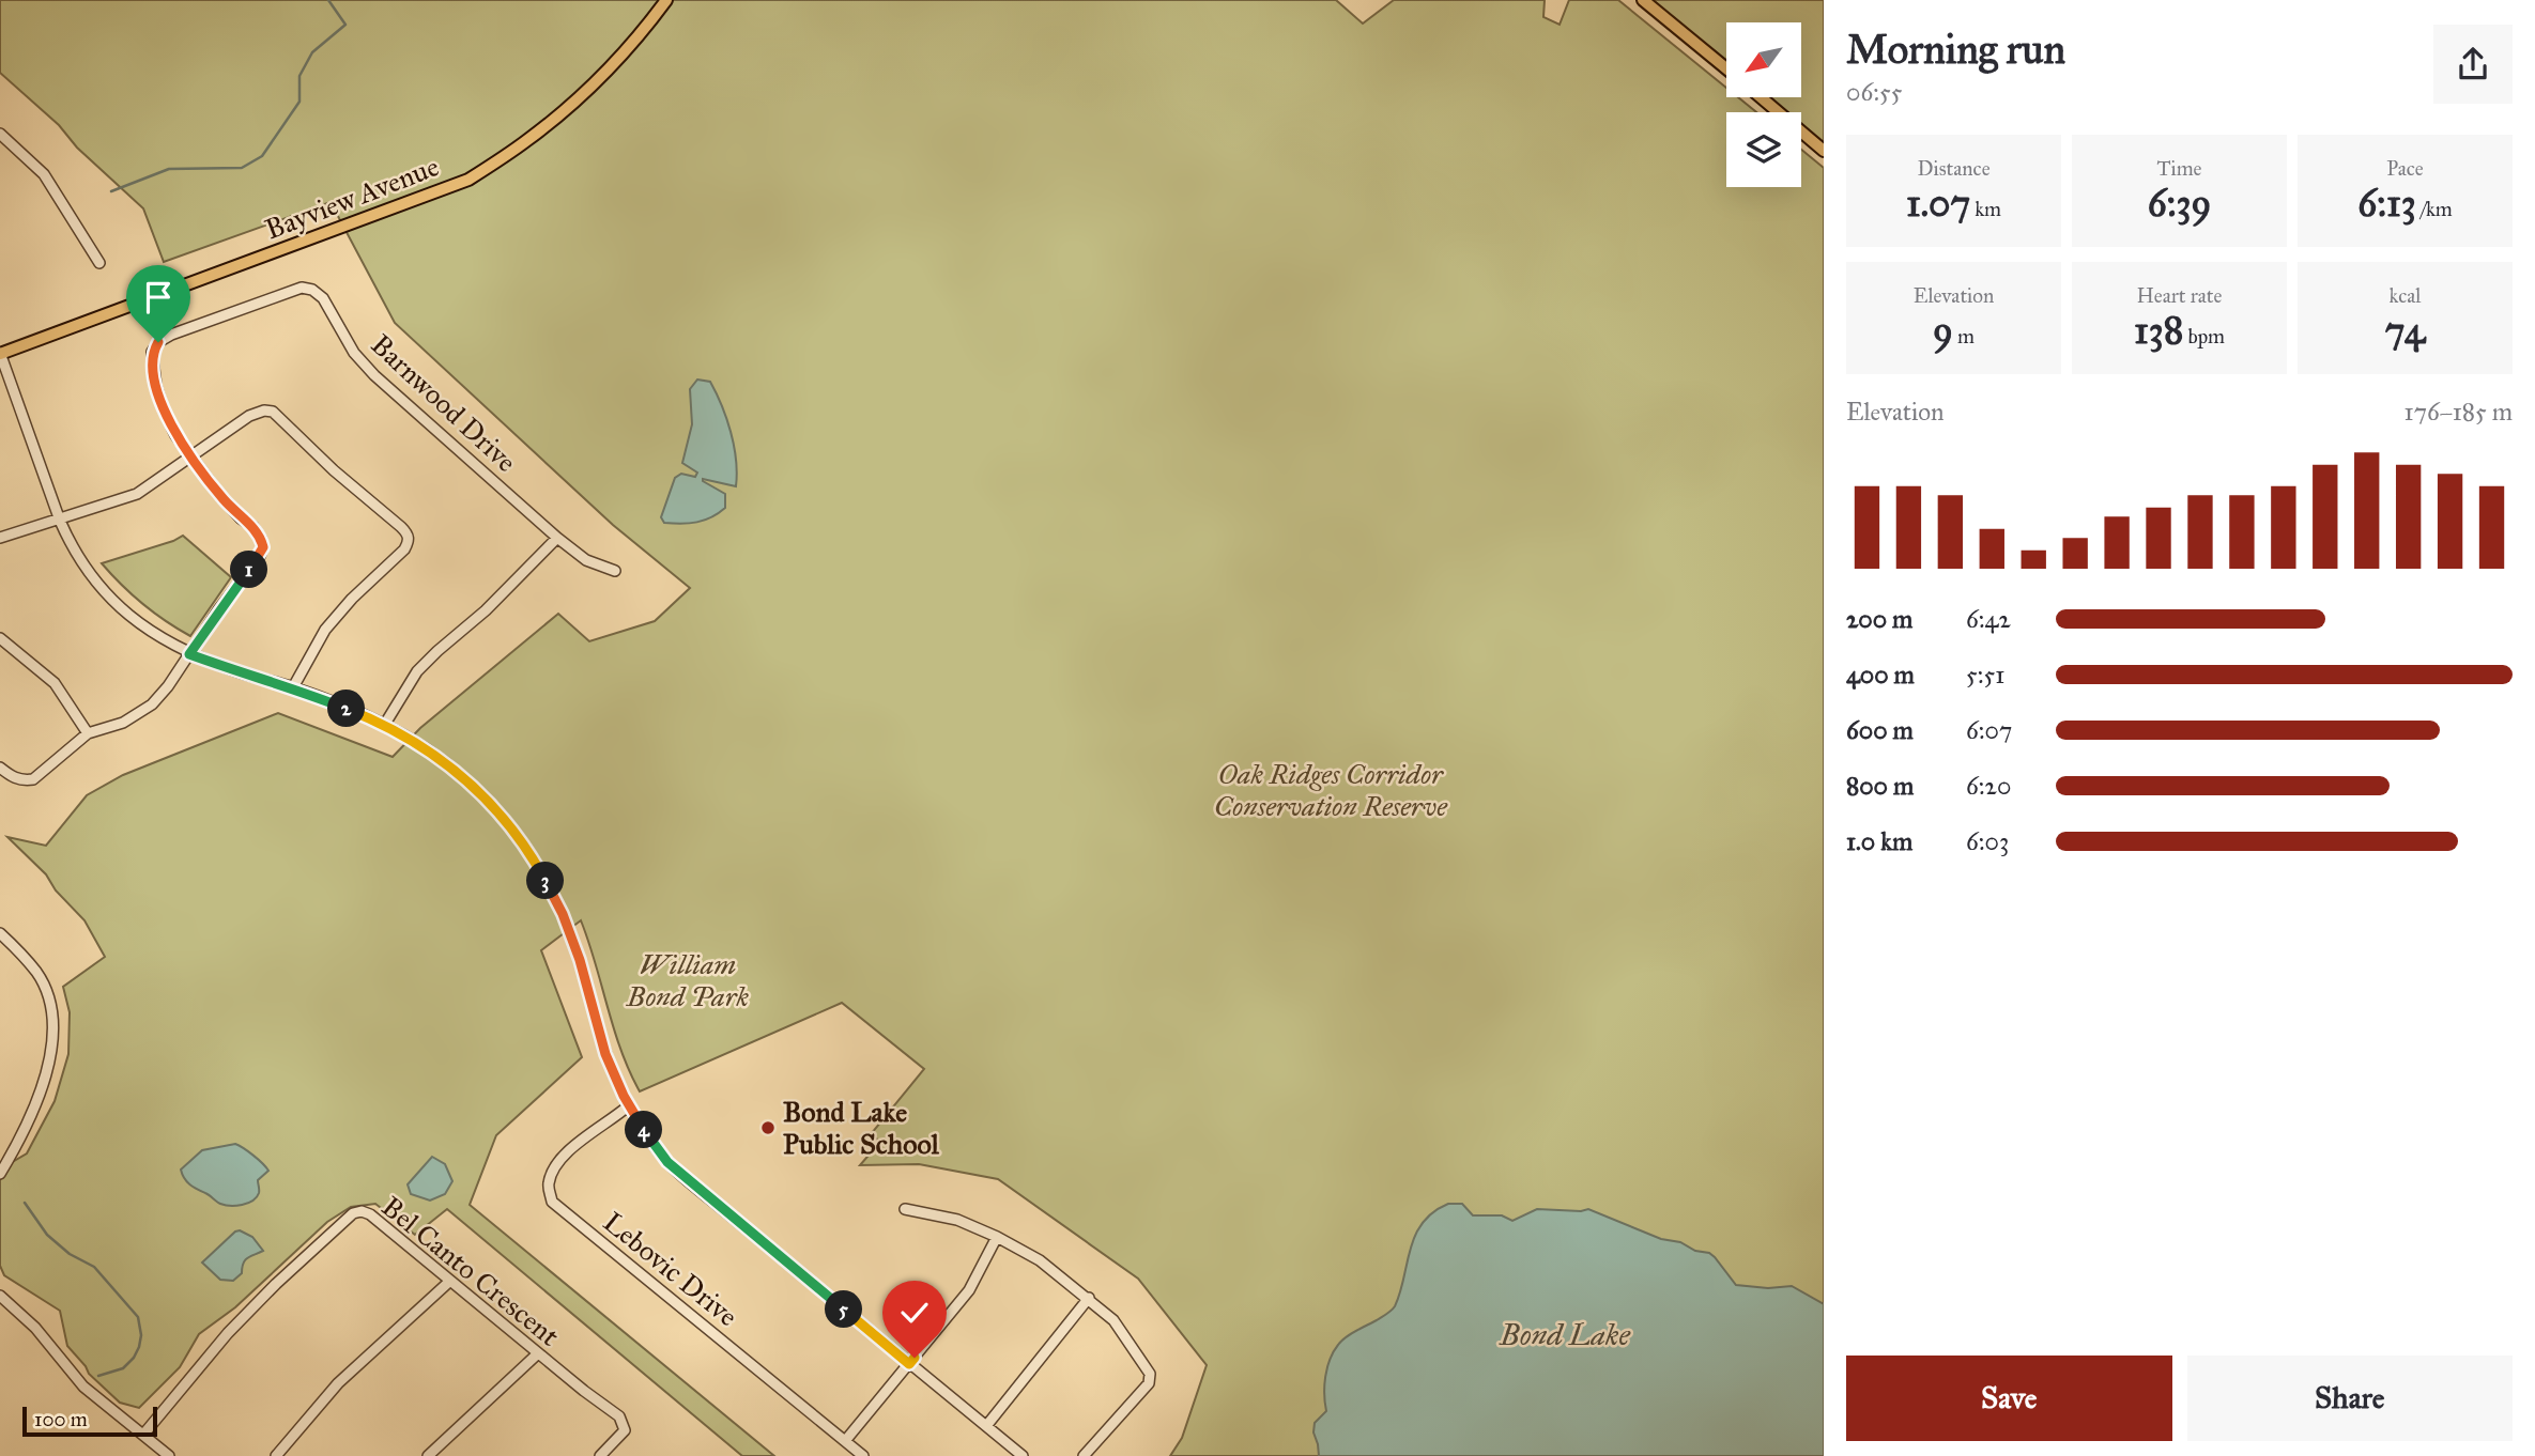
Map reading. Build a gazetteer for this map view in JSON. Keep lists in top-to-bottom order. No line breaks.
{"streets":{"main road":["Bayview Avenue"],"street":["Barnwood Drive","Lebovic Drive","Bel Canto Crescent"]},"water":["Bond Lake"],"parks":["Oak Ridges Corridor Conservation Reserve","William Bond Park"],"places":["Bond Lake Public School"],"scale_bar":"100 m","north":"bottom left","page":{"heading":["Morning run","06:55"],"stats":[["Distance","1.07 km"],["Time","6:39"],["Pace","6:13 /km"],["Elevation","9 m"],["Heart rate","138 bpm"],["kcal","74"]],"chart":["Elevation","176–185 m"],"pins":["1","2","3","4","5"],"list":[{"name":"200 m","note":"6:42"},{"name":"400 m","note":"5:51"},{"name":"600 m","note":"6:07"},{"name":"800 m","note":"6:20"},{"name":"1.0 km","note":"6:03"}],"buttons":["Save","Share"],"scale":"100 m"}}
